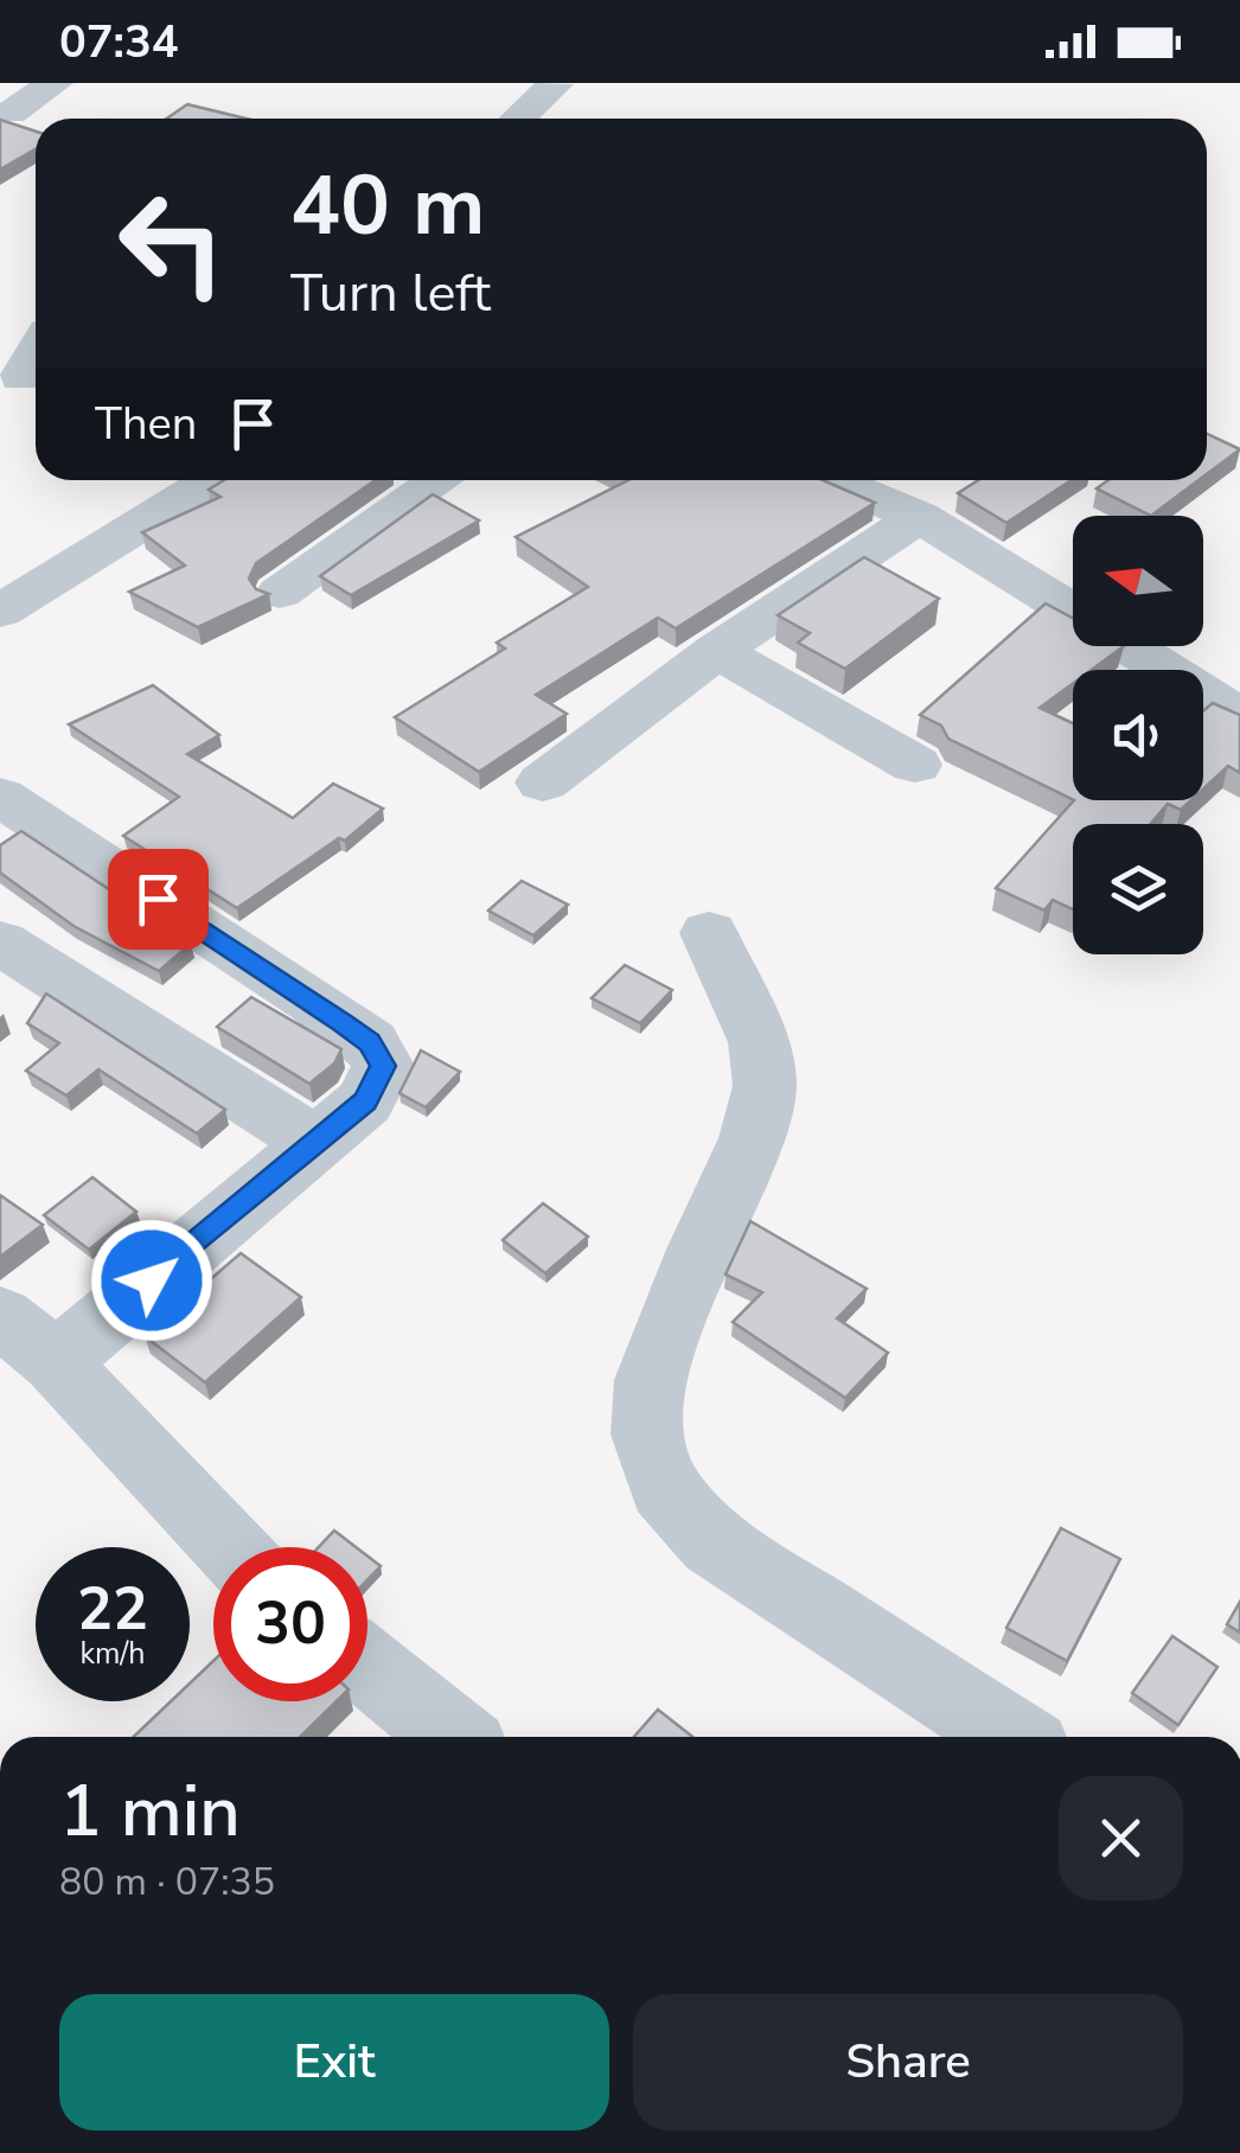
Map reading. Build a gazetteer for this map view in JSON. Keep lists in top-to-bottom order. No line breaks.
{"north":"left","page":{"status":"07:34","turn":["40 m","Turn left"],"then":"Then","speed":"22 km/h","limit":"30","heading":["1 min","80 m · 07:35"],"buttons":["Exit","Share"]}}
